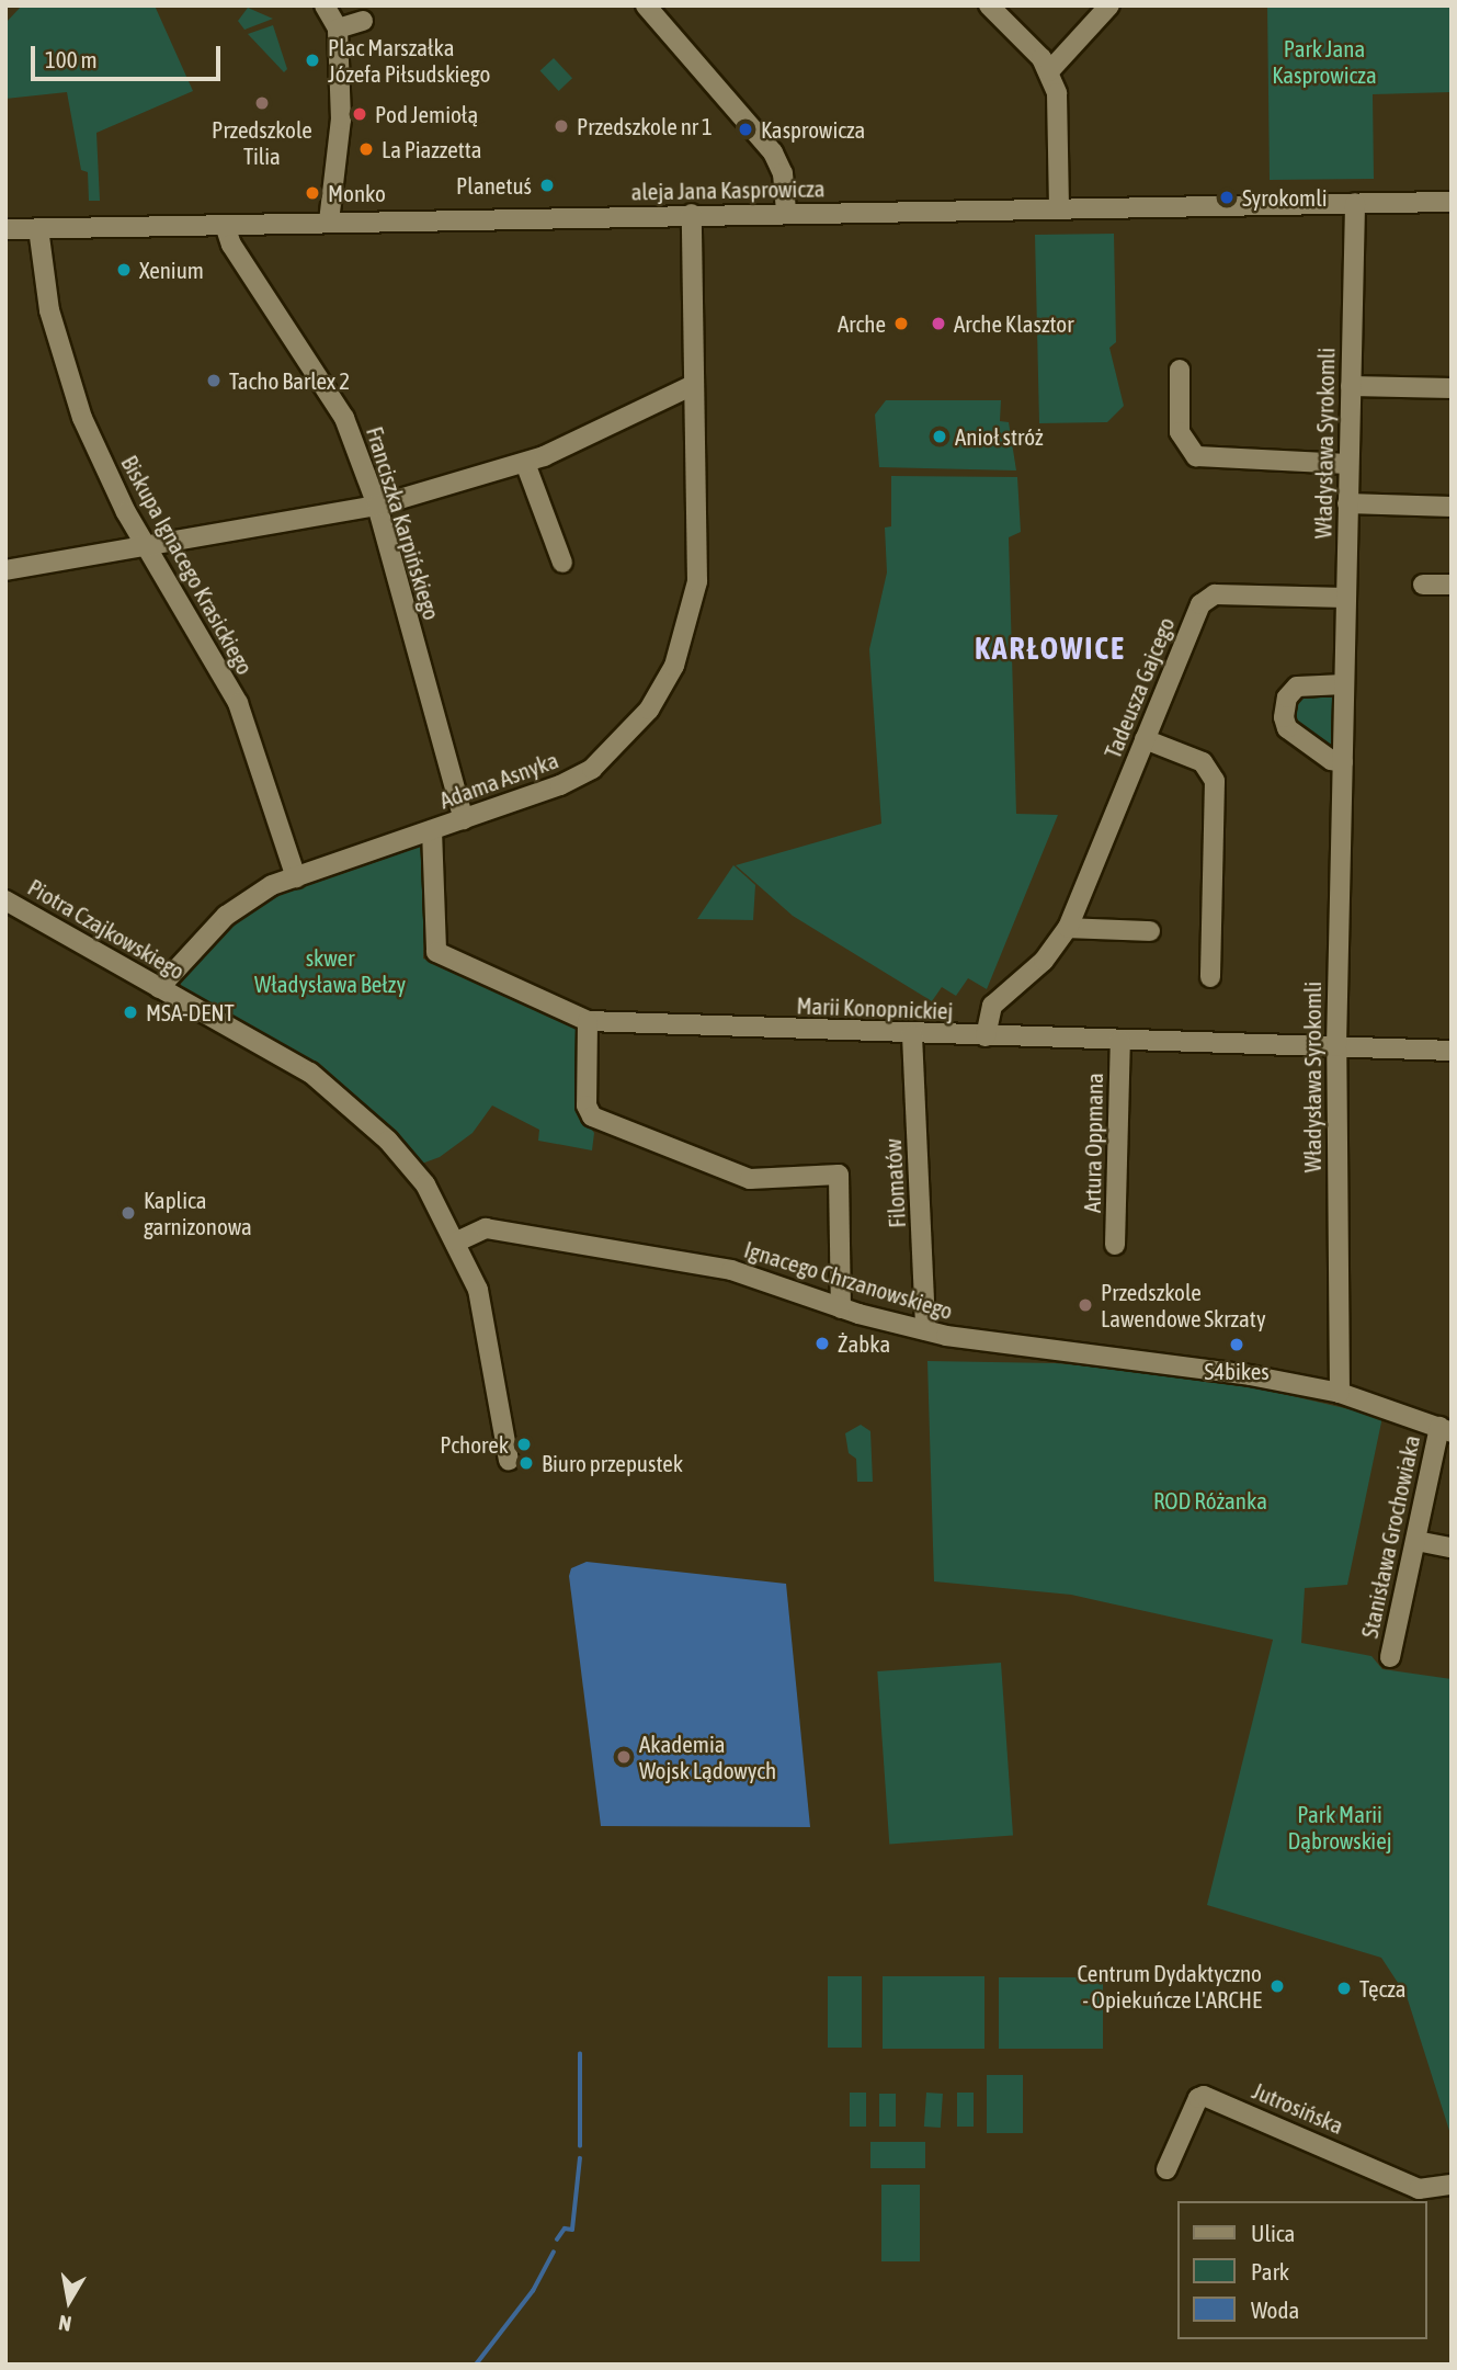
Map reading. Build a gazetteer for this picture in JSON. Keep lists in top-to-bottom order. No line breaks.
{"streets":{"street":["aleja Jana Kasprowicza","Władysława Syrokomli","Franciszka Karpińskiego","Biskupa Ignacego Krasickiego","Tadeusza Gajcego","Adama Asnyka","Piotra Czajkowskiego","Marii Konopnickiej","Artura Oppmana","Filomatów","Ignacego Chrzanowskiego","Stanisława Grochowiaka","Jutrosińska"]},"crossings":[["aleja Jana Kasprowicza","Władysława Syrokomli"],["aleja Jana Kasprowicza","Franciszka Karpińskiego"],["aleja Jana Kasprowicza","Biskupa Ignacego Krasickiego"],["aleja Jana Kasprowicza","Adama Asnyka"],["Władysława Syrokomli","Tadeusza Gajcego"],["Władysława Syrokomli","Marii Konopnickiej"],["Władysława Syrokomli","Ignacego Chrzanowskiego"],["Franciszka Karpińskiego","Adama Asnyka"],["Biskupa Ignacego Krasickiego","Adama Asnyka"],["Tadeusza Gajcego","Marii Konopnickiej"],["Adama Asnyka","Piotra Czajkowskiego"],["Adama Asnyka","Marii Konopnickiej"],["Piotra Czajkowskiego","Ignacego Chrzanowskiego"],["Marii Konopnickiej","Artura Oppmana"],["Marii Konopnickiej","Filomatów"],["Filomatów","Ignacego Chrzanowskiego"],["Ignacego Chrzanowskiego","Stanisława Grochowiaka"]],"districts":["KARŁOWICE"],"parks":["Park Jana Kasprowicza","skwer Władysława Bełzy","ROD Różanka","Park Marii Dąbrowskiej"],"places":["Plac Marszałka Józefa Piłsudskiego","Przedszkole Tilia","Pod Jemiołą","Przedszkole nr 1","Kasprowicza","La Piazzetta","Planetuś","Monko","Syrokomli","Xenium","Arche","Arche Klasztor","Tacho Barlex 2","Anioł stróż","MSA-DENT","Kaplica garnizonowa","Przedszkole Lawendowe Skrzaty","Żabka","S4bikes","Pchorek","Biuro przepustek","Akademia Wojsk Lądowych","Centrum Dydaktyczno - Opiekuńcze L'ARCHE","Tęcza"],"legend":["Ulica","Park","Woda"],"scale_bar":"100 m","north":"bottom"}
